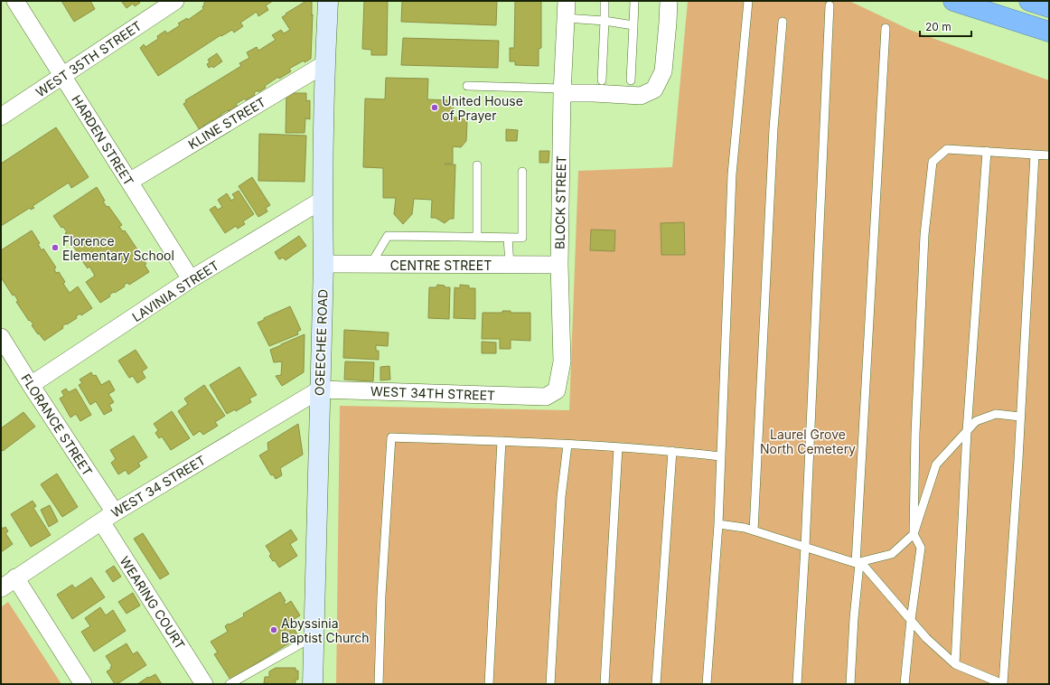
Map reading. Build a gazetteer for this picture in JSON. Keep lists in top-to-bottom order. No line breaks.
{"streets":{"street":["WEST 35TH STREET","KLINE STREET","HARDEN STREET","BLOCK STREET","CENTRE STREET","LAVINIA STREET","OGEECHEE ROAD","WEST 34TH STREET","FLORANCE STREET","WEST 34 STREET","WEARING COURT"]},"crossings":[["WEST 35TH STREET","HARDEN STREET"],["KLINE STREET","HARDEN STREET"],["KLINE STREET","OGEECHEE ROAD"],["HARDEN STREET","LAVINIA STREET"],["BLOCK STREET","CENTRE STREET"],["BLOCK STREET","WEST 34TH STREET"],["CENTRE STREET","OGEECHEE ROAD"],["LAVINIA STREET","OGEECHEE ROAD"],["LAVINIA STREET","FLORANCE STREET"],["OGEECHEE ROAD","WEST 34TH STREET"],["OGEECHEE ROAD","WEST 34 STREET"],["WEST 34TH STREET","WEST 34 STREET"],["FLORANCE STREET","WEST 34 STREET"],["FLORANCE STREET","WEARING COURT"],["WEST 34 STREET","WEARING COURT"]],"parks":["Laurel Grove North Cemetery"],"places":["United House of Prayer","Florence Elementary School","Abyssinia Baptist Church"],"scale_bar":"20 m"}
